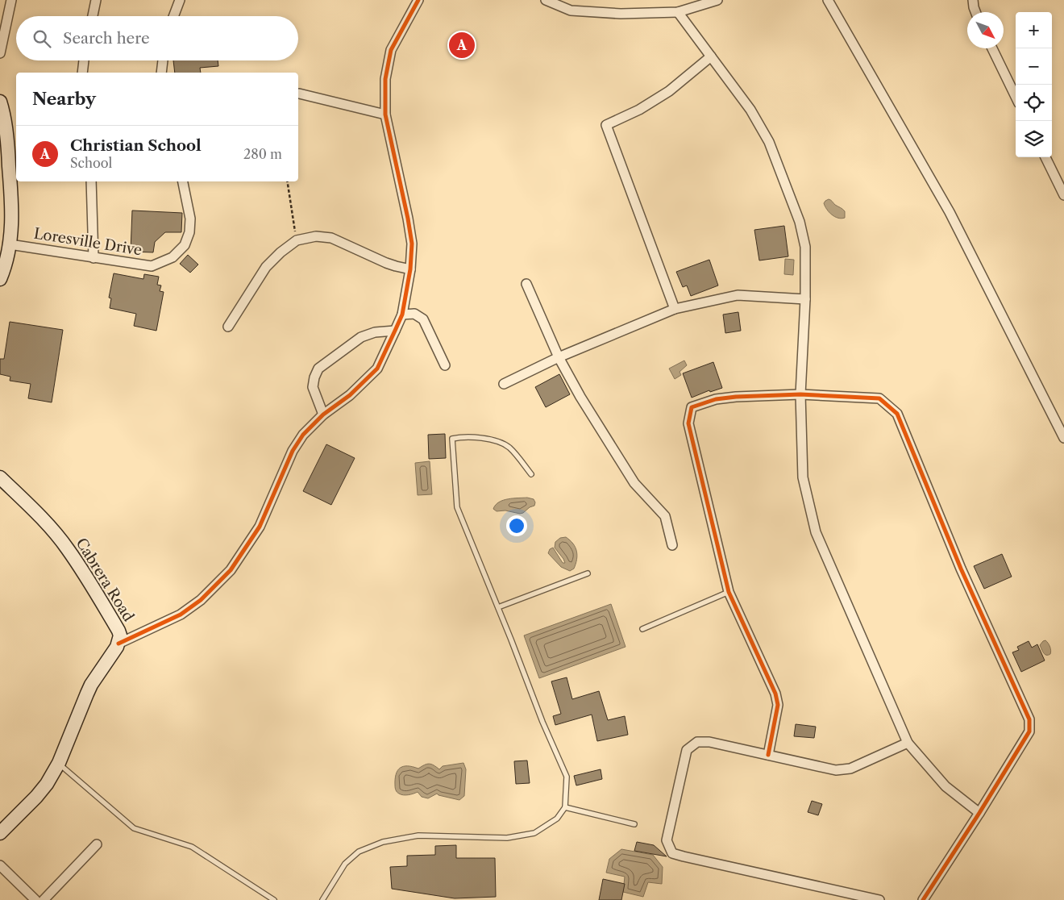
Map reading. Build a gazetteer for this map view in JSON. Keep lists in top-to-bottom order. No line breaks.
{"streets":{"main road":["Cabrera Road"],"street":["Loresville Drive"]},"north":"bottom right","page":{"map_buttons":["+","−"],"search":"Search here","pins":"A","heading":"Nearby","list":[{"mark":"A","name":"Christian School","note":"School","value":"280 m"}]}}
